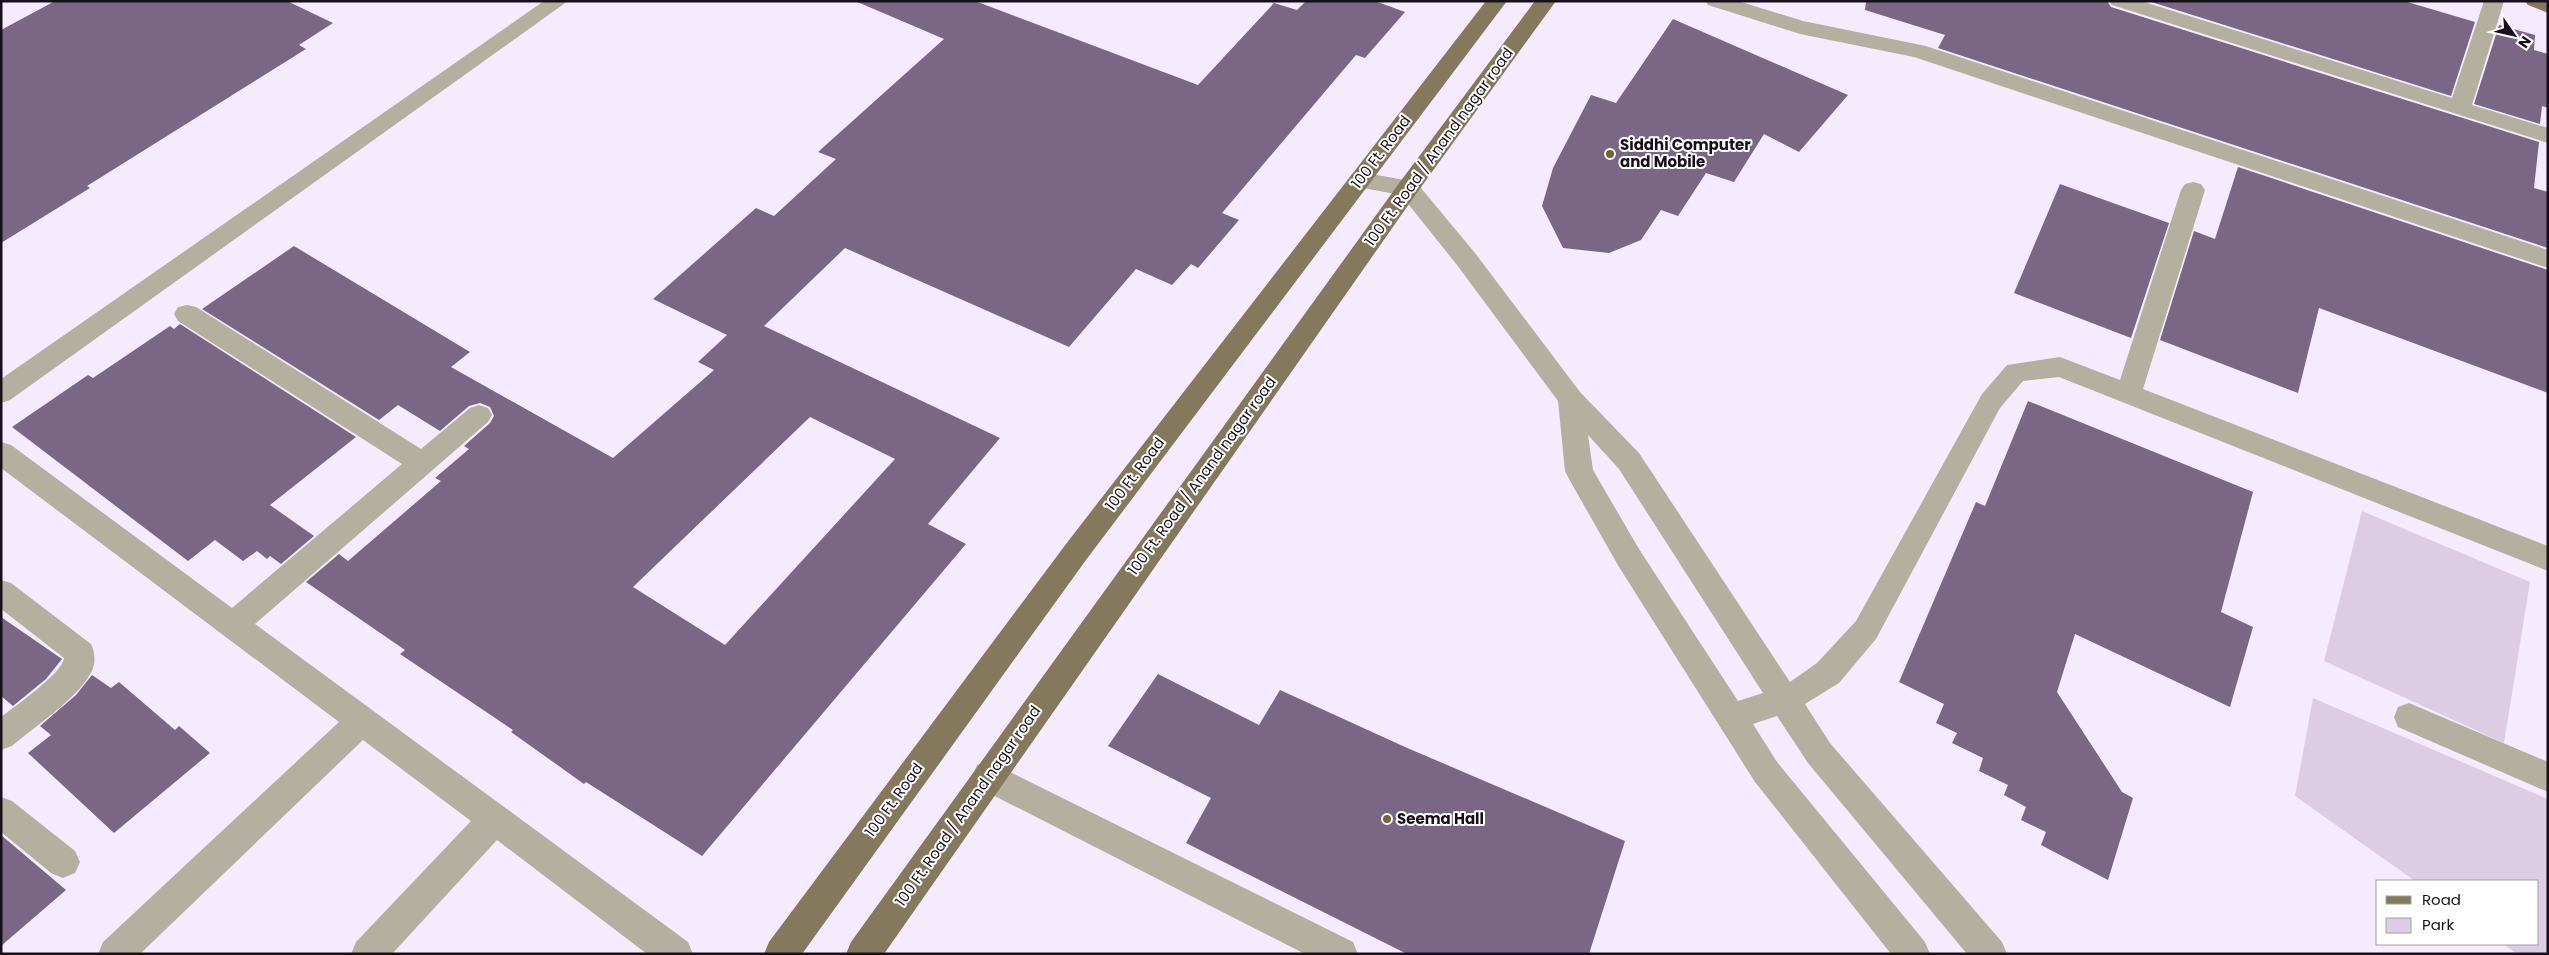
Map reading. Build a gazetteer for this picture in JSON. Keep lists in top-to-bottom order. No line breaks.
{"streets":{"main road":["100 Ft. Road / Anand nagar road","100 Ft. Road"]},"places":["Siddhi Computer and Mobile","Seema Hall"],"legend":["Road","Park"],"north":"bottom right"}
